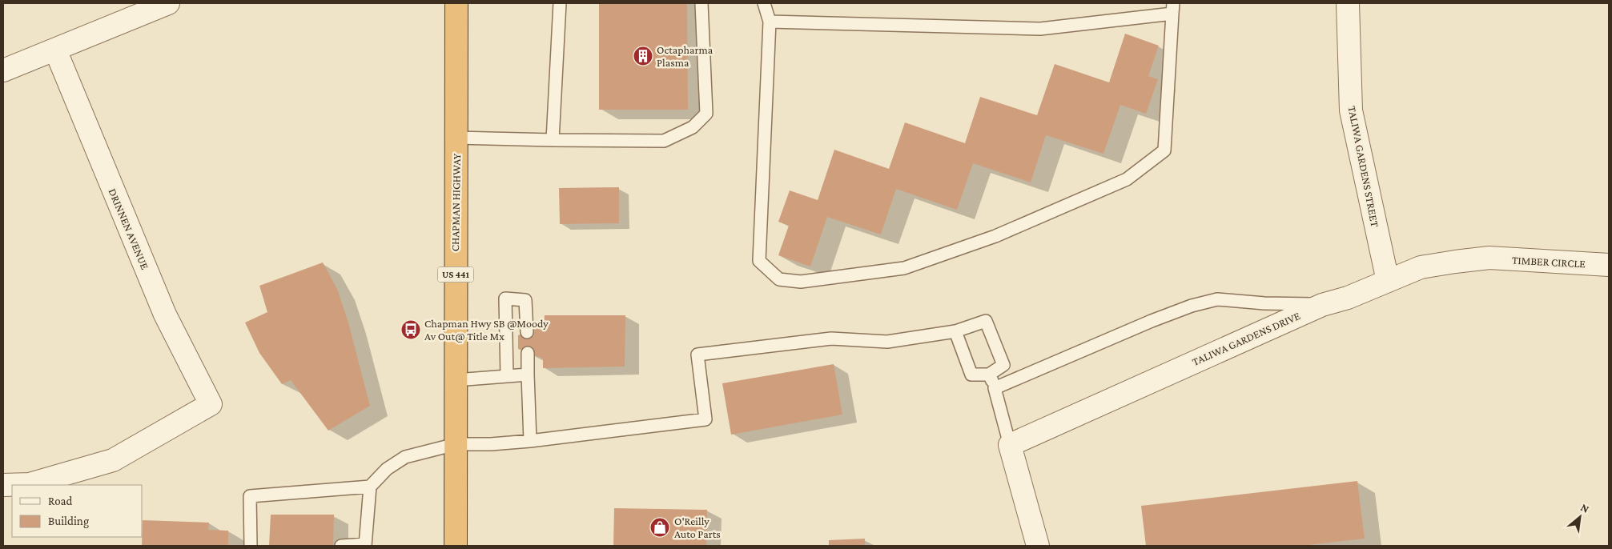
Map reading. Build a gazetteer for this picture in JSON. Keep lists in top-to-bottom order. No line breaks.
{"streets":{"highway":["CHAPMAN HIGHWAY","US 441"],"street":["TALIWA GARDENS STREET","DRINNEN AVENUE","TIMBER CIRCLE","TALIWA GARDENS DRIVE"]},"crossings":[["TALIWA GARDENS STREET","TALIWA GARDENS DRIVE"],["TIMBER CIRCLE","TALIWA GARDENS DRIVE"]],"places":{"building":["Octapharma Plasma"],"bus stop":["Chapman Hwy SB @Moody Av Out@ Title Mx"],"shop":["O'Reilly Auto Parts"]},"legend":["Road","Building"],"north":"top right"}
